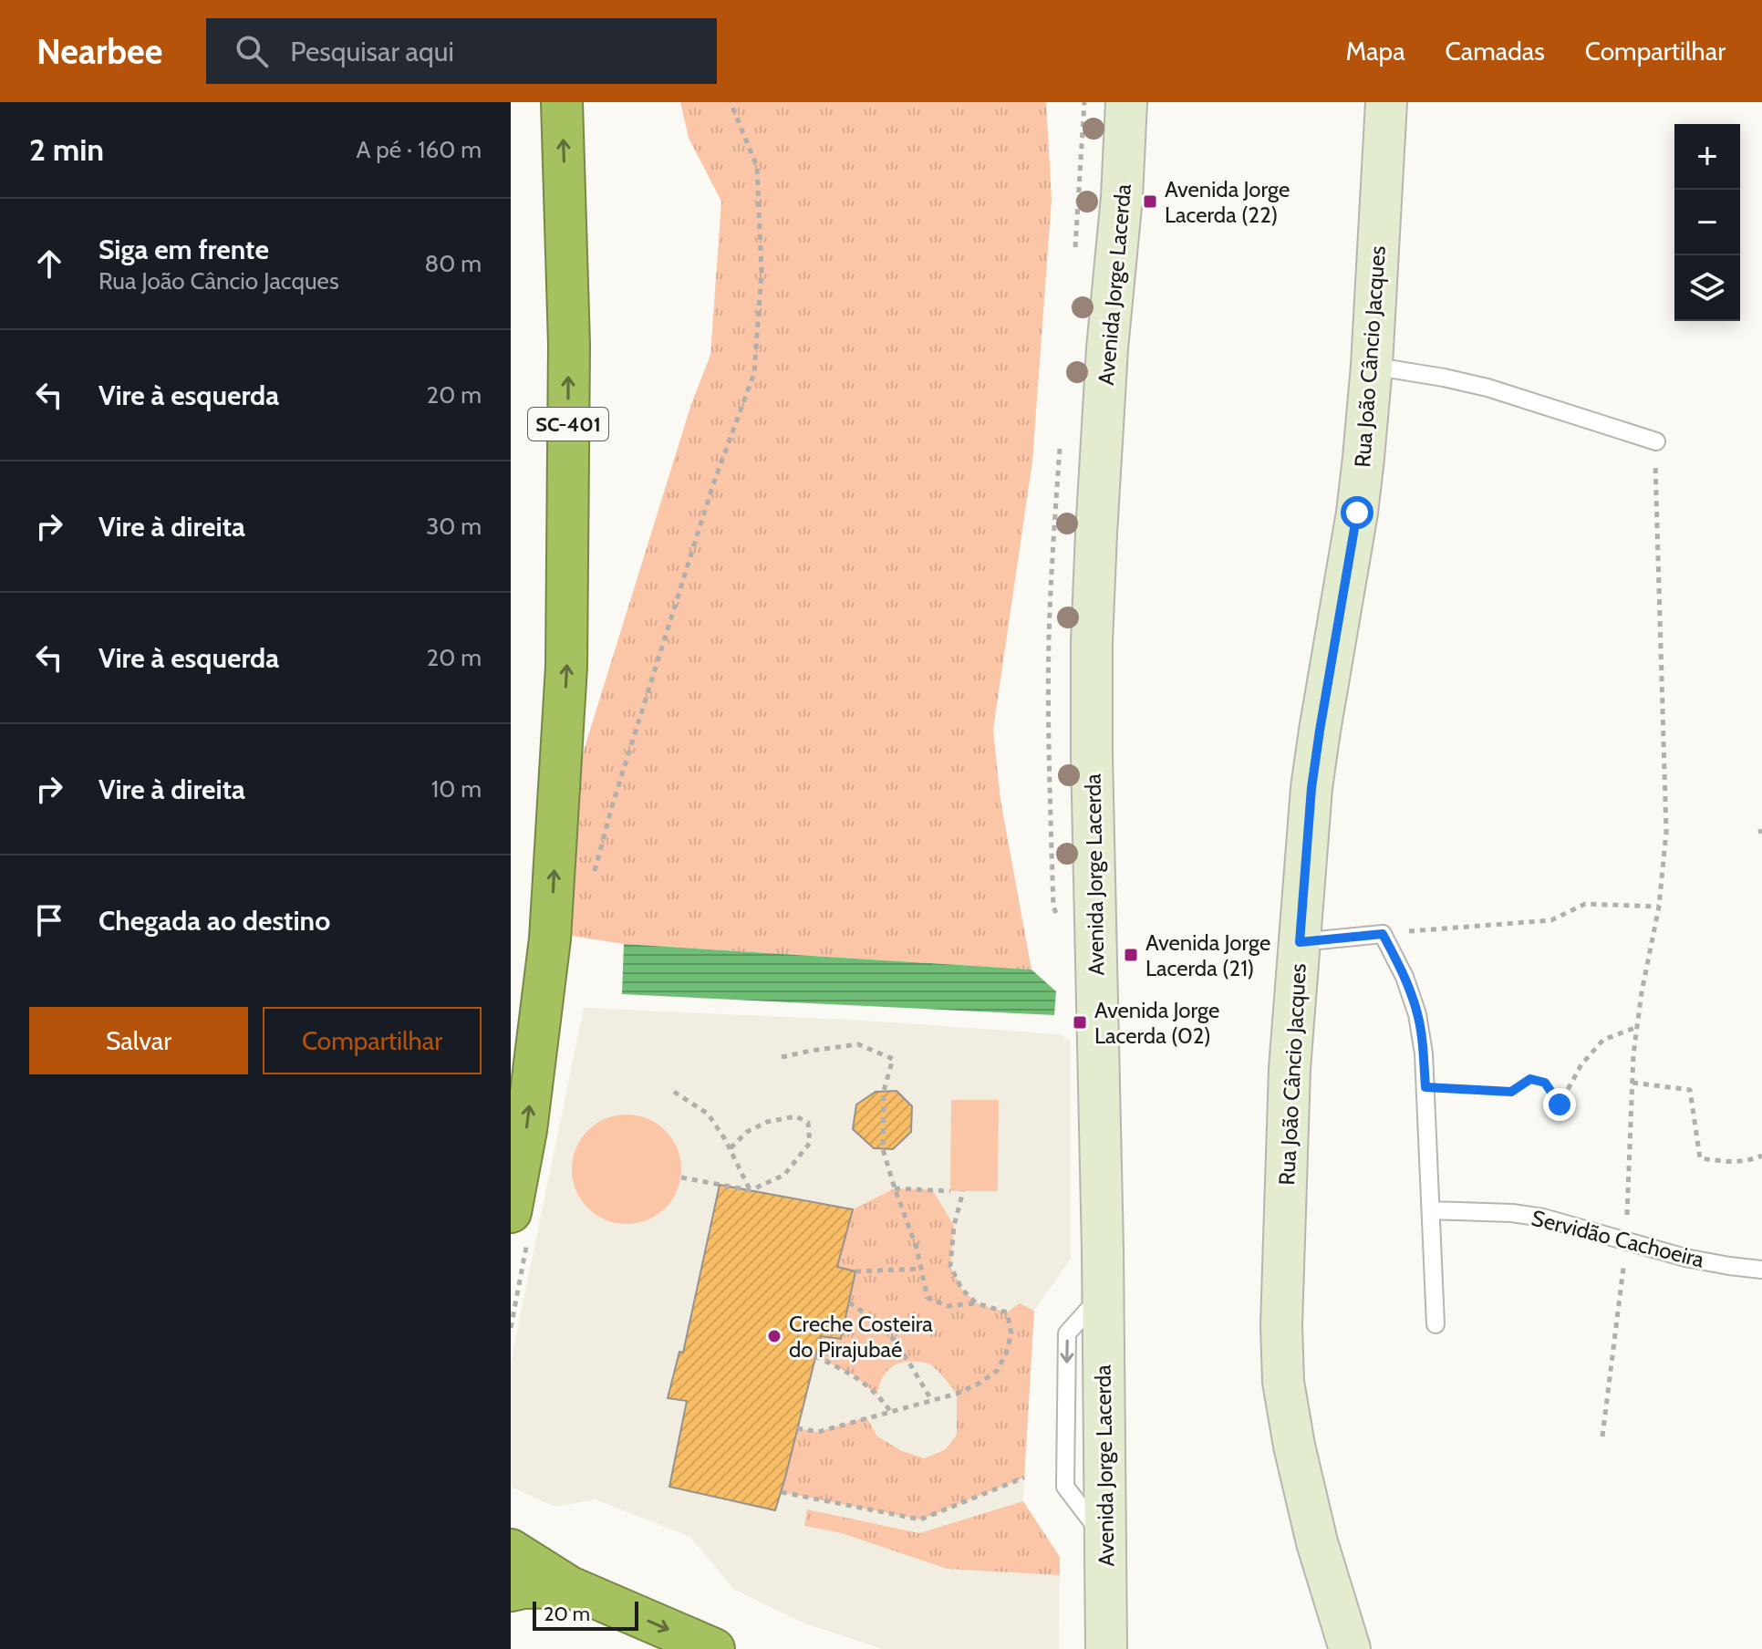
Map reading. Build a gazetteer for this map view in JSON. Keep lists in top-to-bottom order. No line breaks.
{"streets":{"highway":["SC-401"],"street":["Avenida Jorge Lacerda","Rua João Câncio Jacques"],"lane":["Servidão Cachoeira"]},"places":{"transit":["Avenida Jorge Lacerda (22)","Avenida Jorge Lacerda (21)","Avenida Jorge Lacerda (02)"],"other":["Creche Costeira do Pirajubaé"]},"scale_bar":"20 m","page":{"header":"Nearbee","search":"Pesquisar aqui","nav":["Mapa","Camadas","Compartilhar"],"heading":["2 min","A pé · 160 m"],"map_buttons":["+","−"],"list":[["Siga em frente","Rua João Câncio Jacques","80 m"],["Vire à esquerda","20 m"],["Vire à direita","30 m"],["Vire à esquerda","20 m"],["Vire à direita","10 m"],"Chegada ao destino"],"buttons":["Salvar","Compartilhar"],"scale":"20 m"}}
